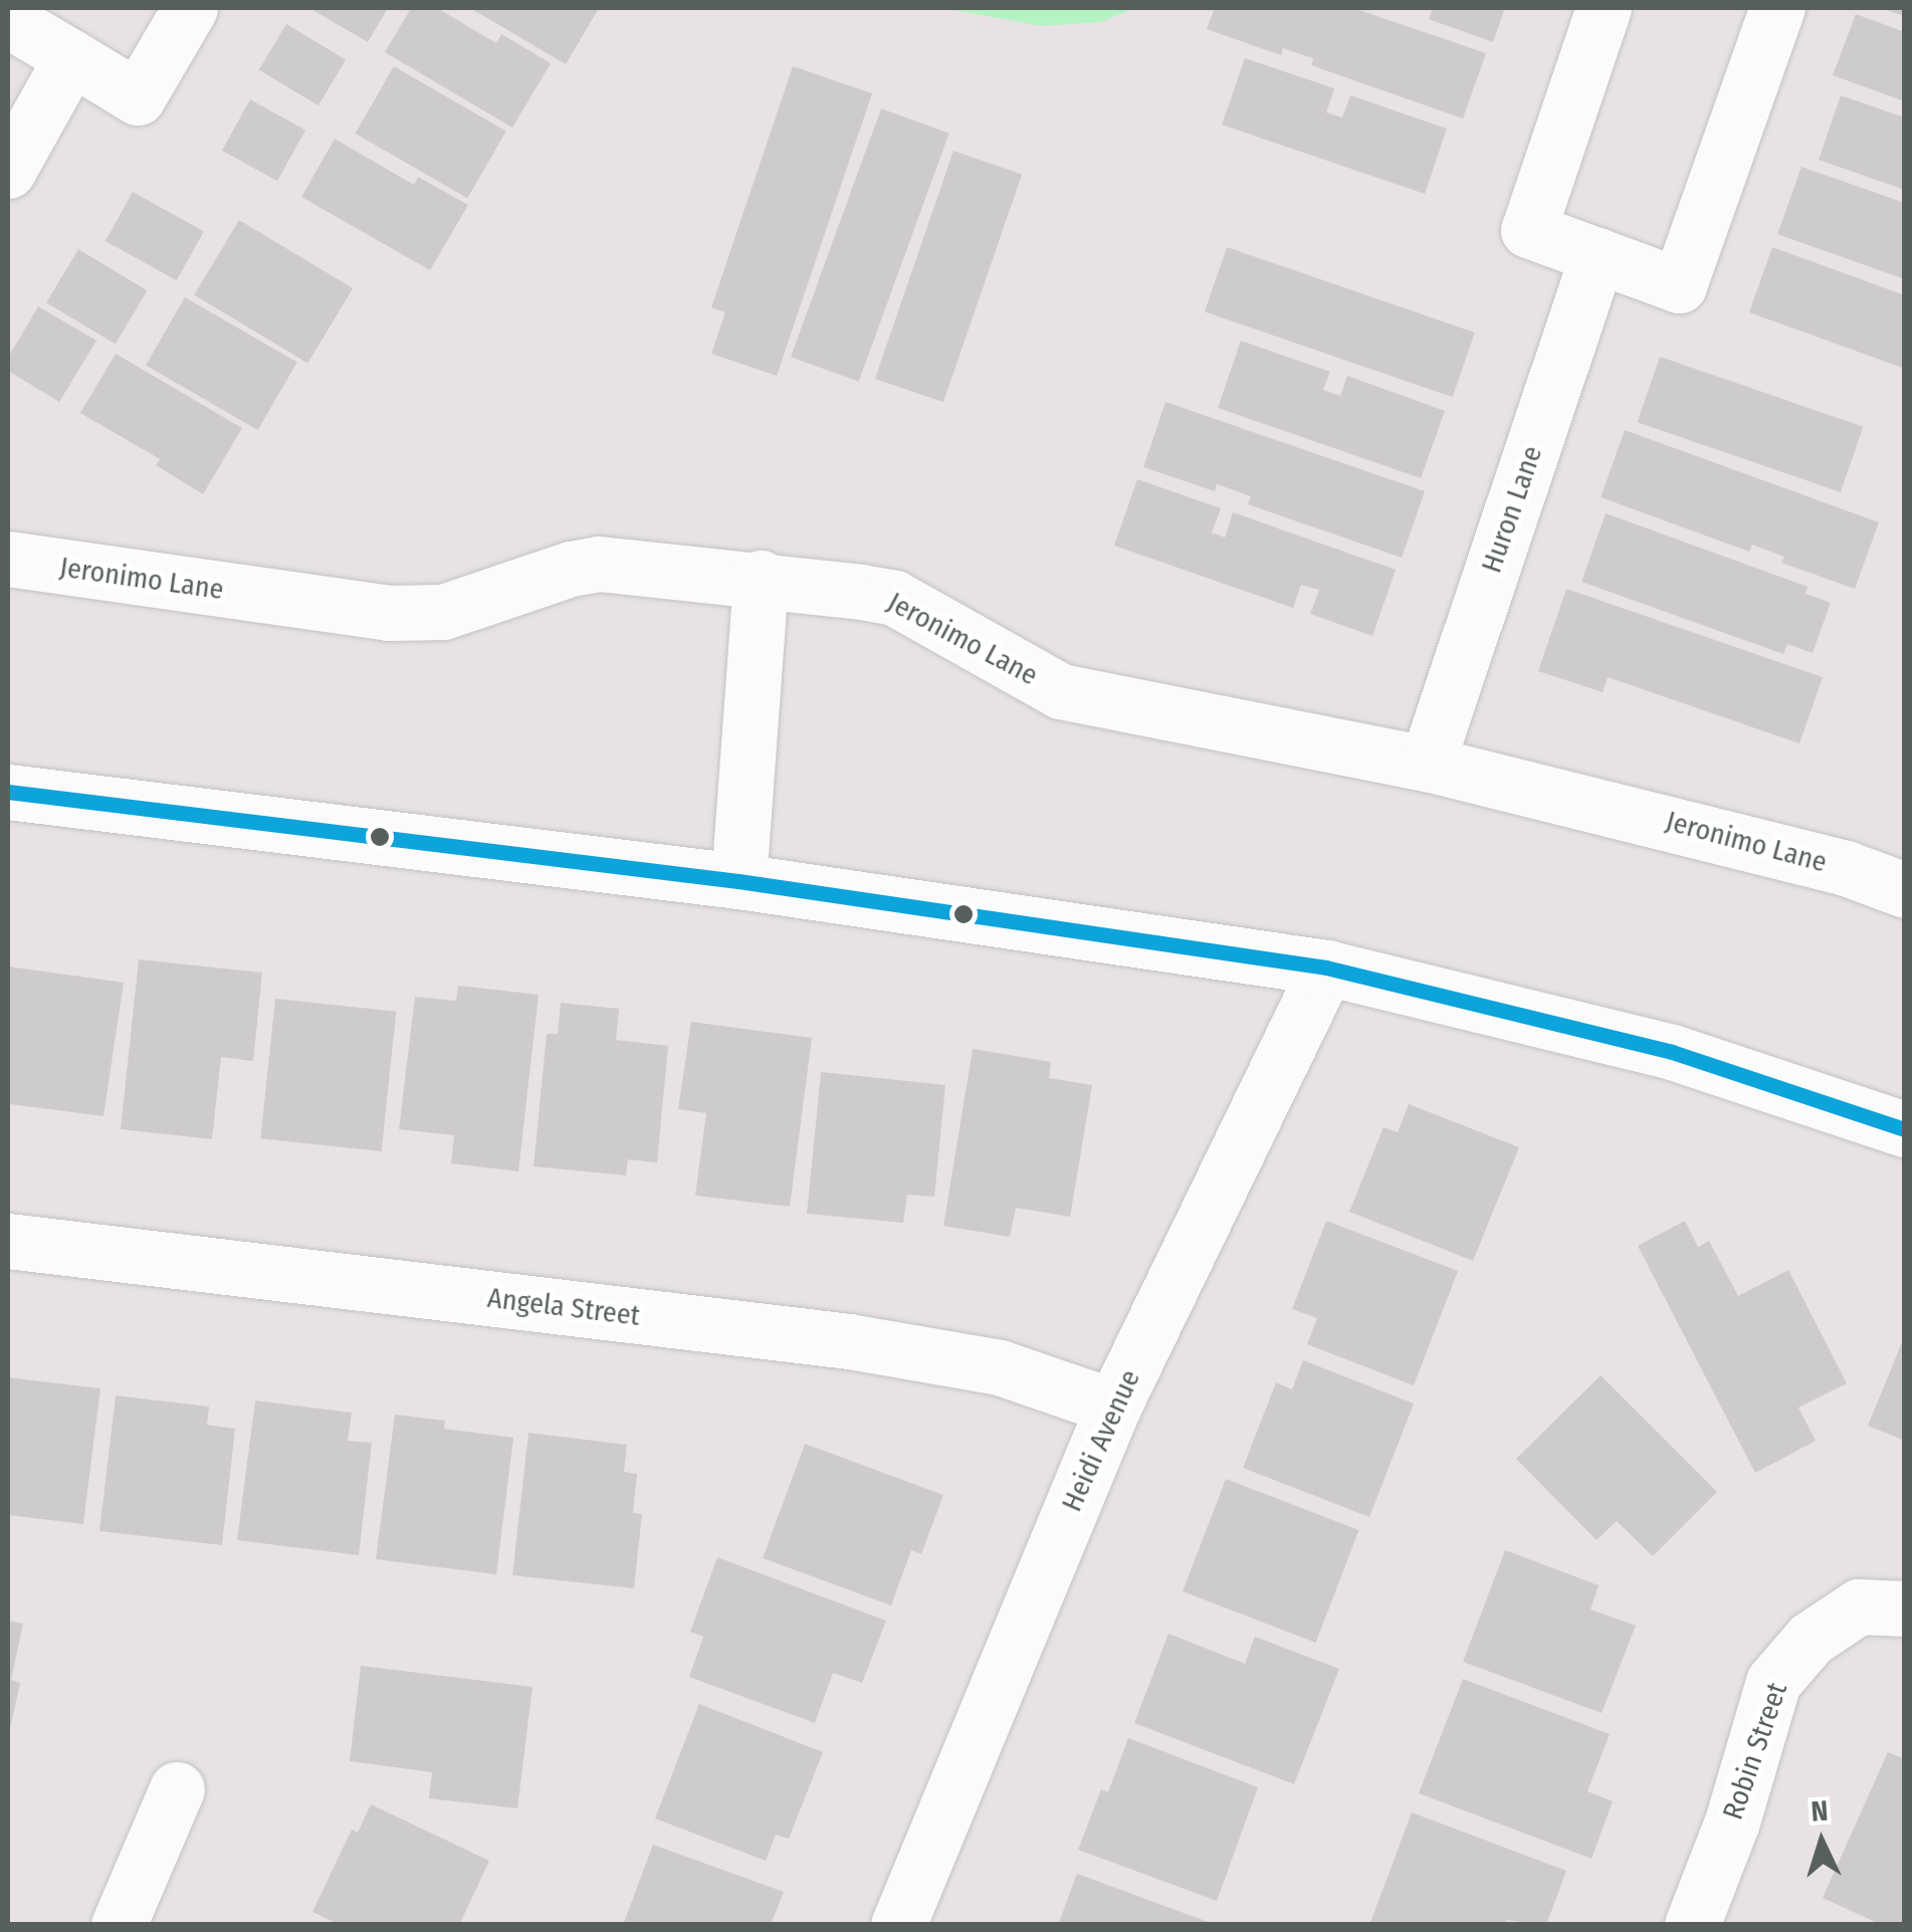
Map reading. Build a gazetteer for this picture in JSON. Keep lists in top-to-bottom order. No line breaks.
{"streets":{"street":["Huron Lane","Jeronimo Lane","Angela Street","Heidi Avenue","Robin Street"]},"crossings":[["Huron Lane","Jeronimo Lane"],["Angela Street","Heidi Avenue"]],"north":"top"}
